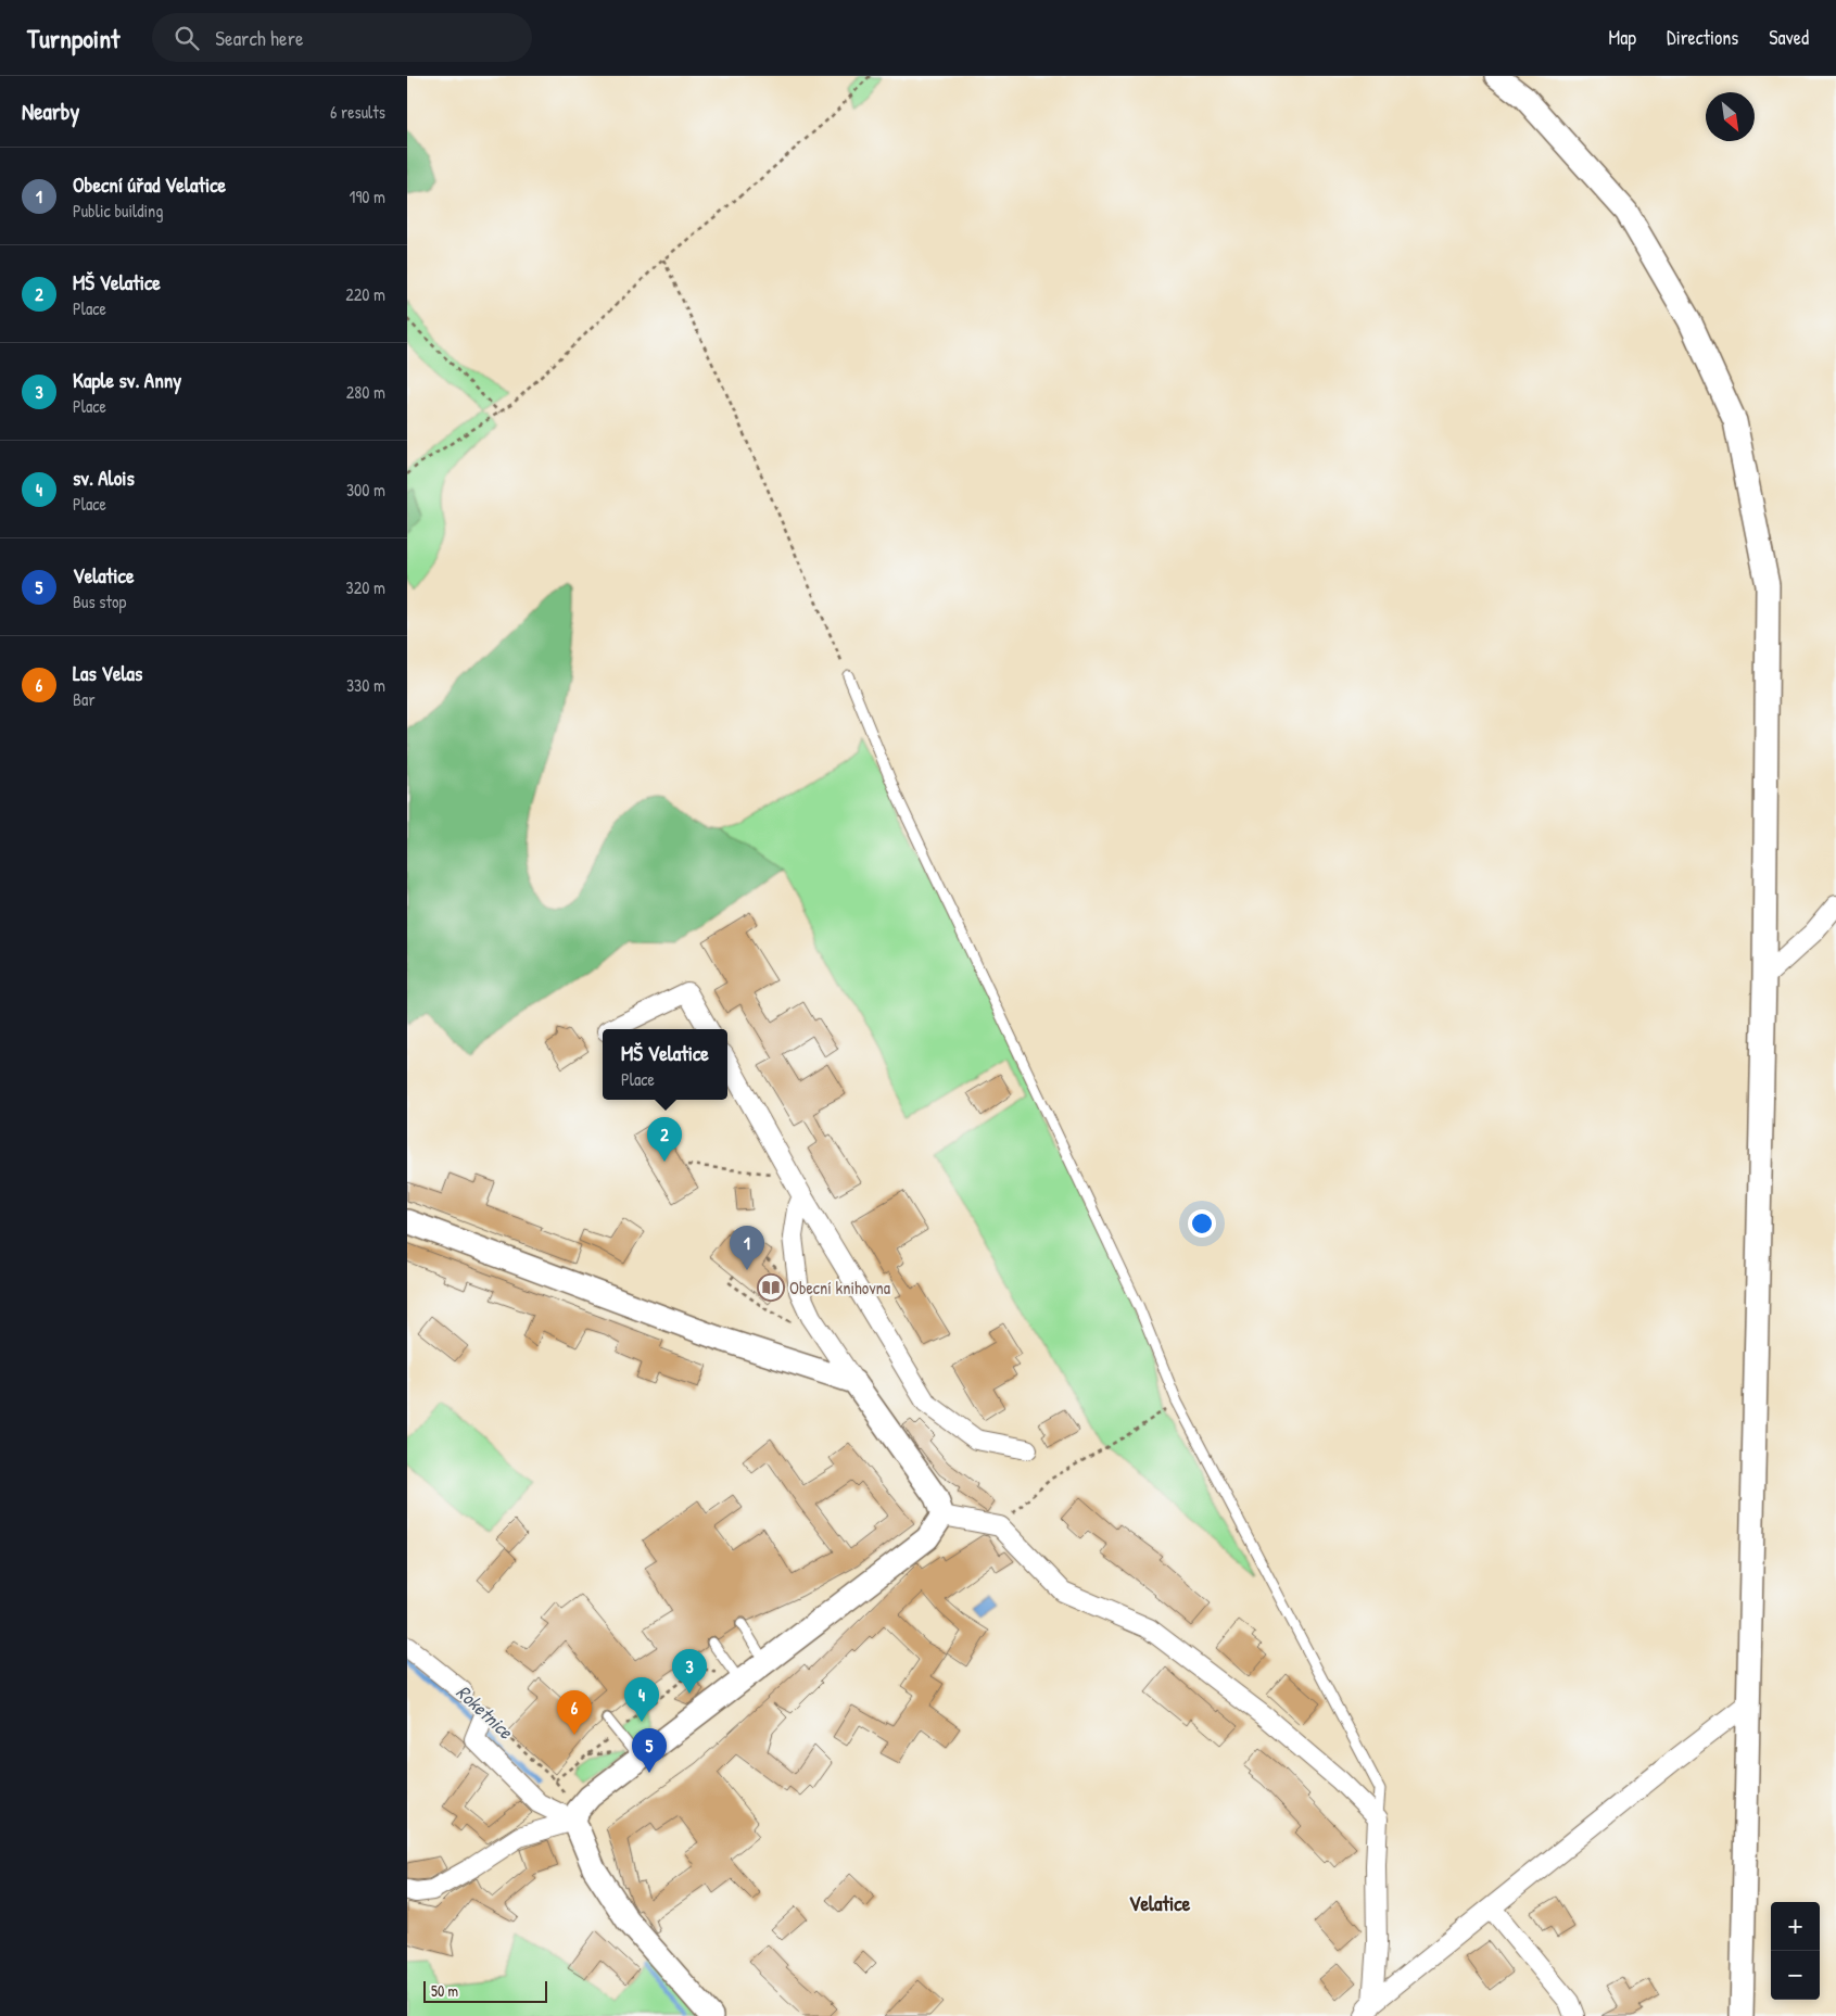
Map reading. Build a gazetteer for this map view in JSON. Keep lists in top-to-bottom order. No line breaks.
{"districts":["Velatice"],"water":["Roketnice"],"places":{"library":["Obecní knihovna"]},"scale_bar":"50 m","north":"bottom right","page":{"header":"Turnpoint","search":"Search here","nav":["Map","Directions","Saved"],"heading":["Nearby","6 results"],"list":[{"mark":"1","name":"Obecní úřad Velatice","note":"Public building","value":"190 m"},{"mark":"2","name":"MŠ Velatice","note":"Place","value":"220 m"},{"mark":"3","name":"Kaple sv. Anny","note":"Place","value":"280 m"},{"mark":"4","name":"sv. Alois","note":"Place","value":"300 m"},{"mark":"5","name":"Velatice","note":"Bus stop","value":"320 m"},{"mark":"6","name":"Las Velas","note":"Bar","value":"330 m"}],"popup":["MŠ Velatice","Place"],"pins":["2","1","3","4","6","5"],"map_buttons":["+","−"],"scale":"50 m"}}
